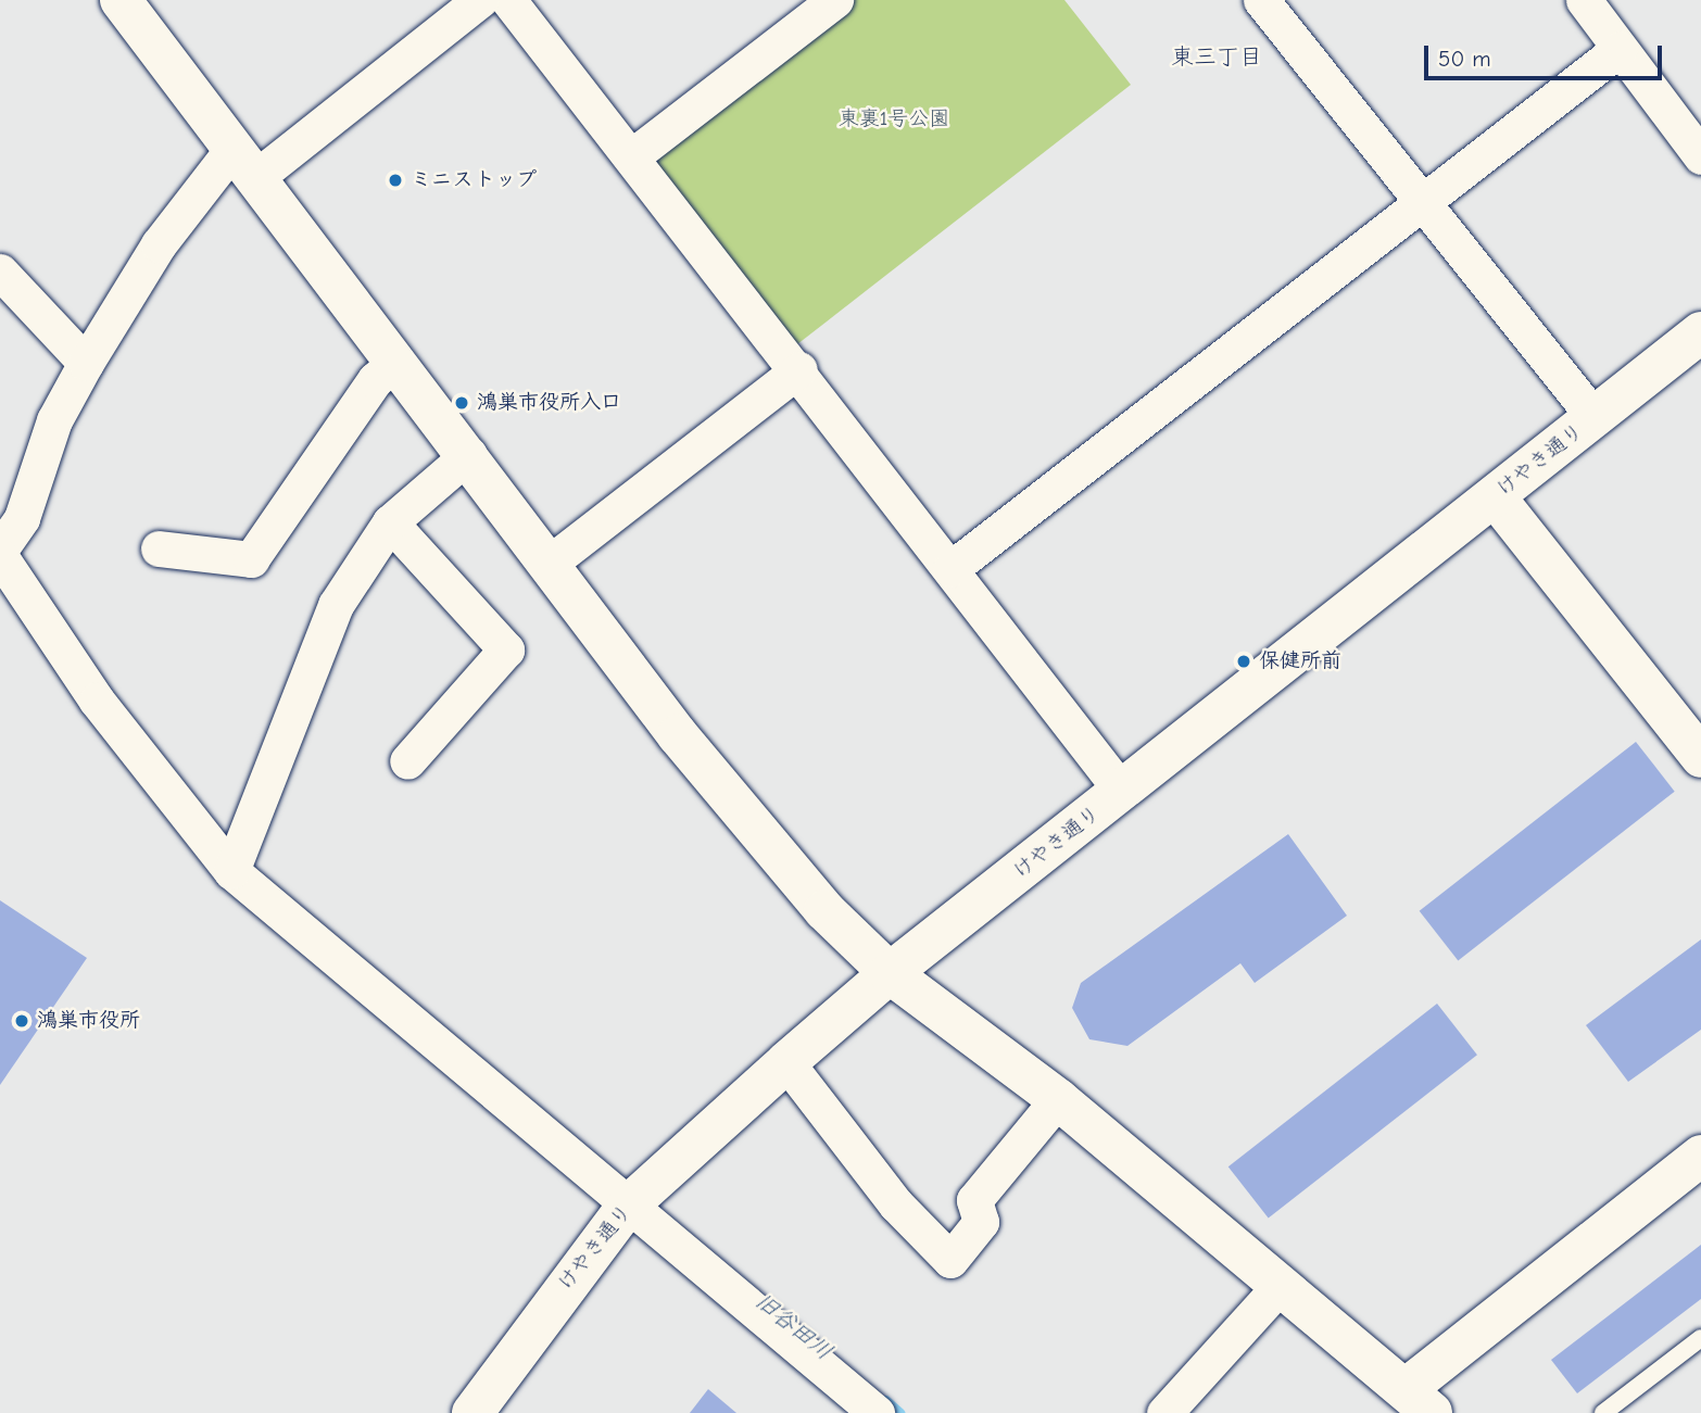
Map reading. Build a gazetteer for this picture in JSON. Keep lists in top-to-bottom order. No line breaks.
{"streets":{"street":["けやき通り"]},"districts":["東三丁目"],"water":["旧谷田川"],"parks":["東裏1号公園"],"places":["ミニストップ","鴻巣市役所入口","保健所前","鴻巣市役所"],"scale_bar":"50 m"}
